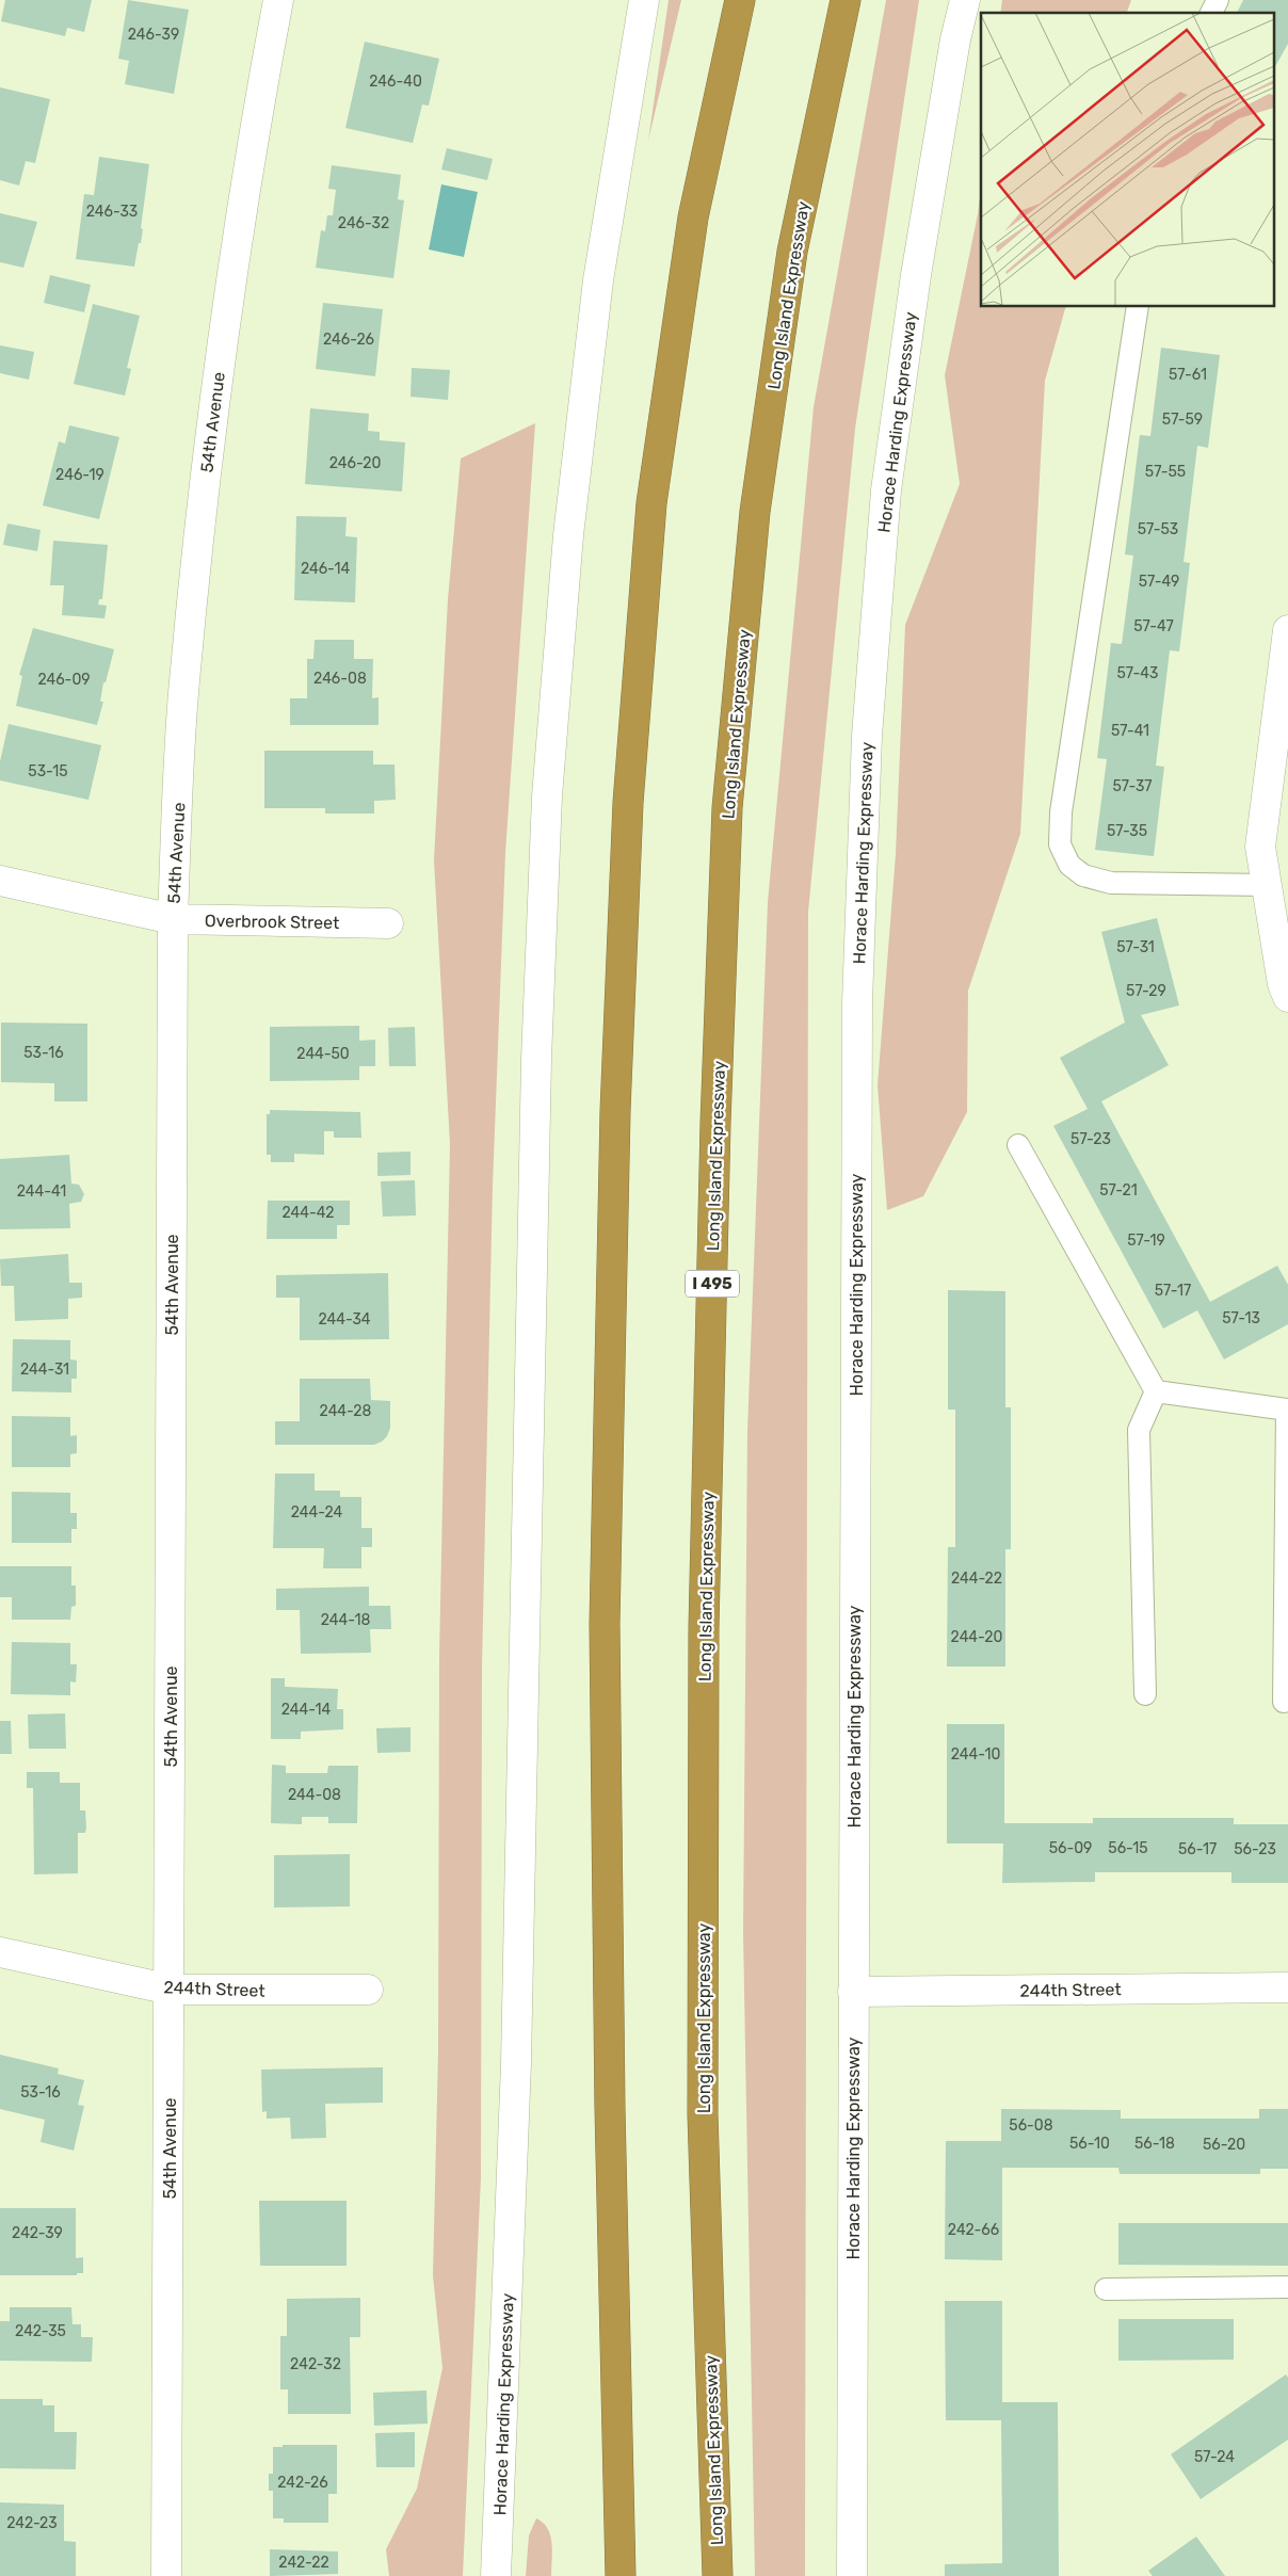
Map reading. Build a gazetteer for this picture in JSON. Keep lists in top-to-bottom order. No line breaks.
{"streets":{"highway":["Long Island Expressway","I 495"],"main road":["54th Avenue","Horace Harding Expressway","Overbrook Street","244th Street"]},"crossings":[["54th Avenue","Overbrook Street"],["54th Avenue","244th Street"],["Horace Harding Expressway","244th Street"]],"house_numbers":["246-39","246-40","246-33","246-32","246-26","57-61","57-59","246-20","57-55","246-19","57-53","246-14","57-49","57-47","57-43","246-08","246-09","57-41","53-15","57-37","57-35","57-31","57-29","53-16","244-50","57-23","57-21","244-41","244-42","57-19","57-17","57-13","244-34","244-31","244-28","244-24","244-22","244-18","244-20","244-14","244-10","244-08","56-09","56-15","56-17","56-23","53-16","56-08","56-10","56-18","56-20","242-66","242-39","242-35","242-32","57-24","242-26","242-23","242-22"]}
